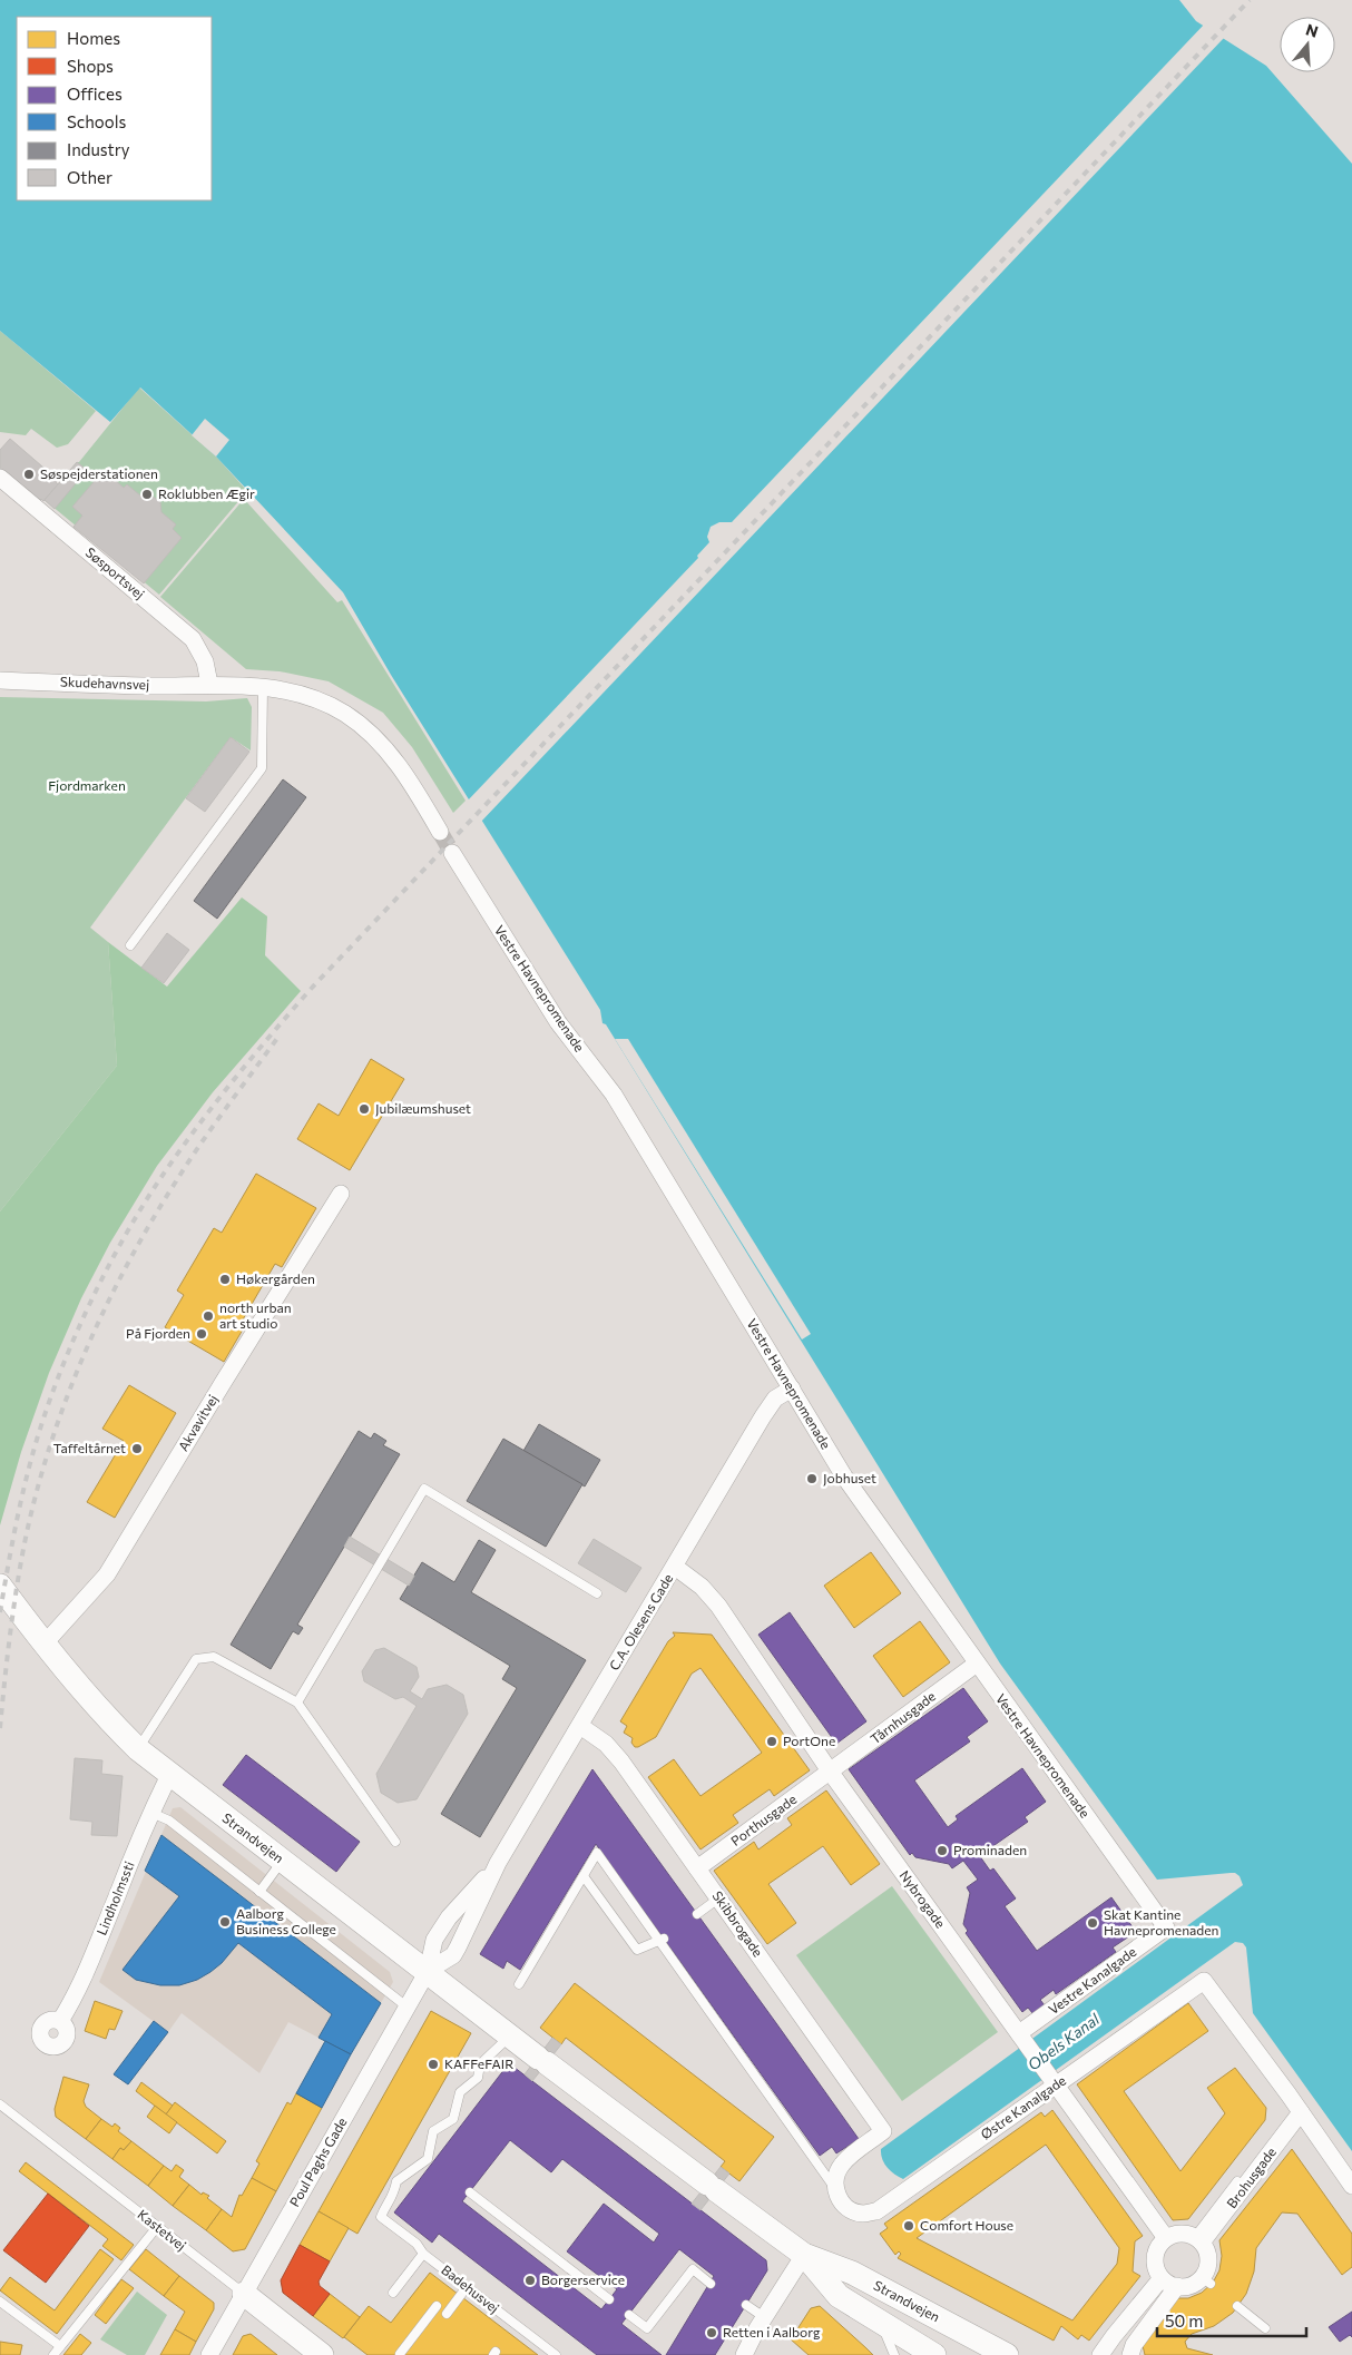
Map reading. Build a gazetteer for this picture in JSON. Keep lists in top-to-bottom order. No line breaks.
{"streets":{"street":["Søsportsvej","Skudehavnsvej","Vestre Havnepromenade","Akvavitvej","C.A. Olesens Gade","Tårnhusgade","Porthusgade","Strandvejen","Lindholmssti","Nybrogade","Skibbrogade","Vestre Kanalgade","Østre Kanalgade","Poul Paghs Gade","Brohusgade","Kastetvej"],"lane":["Badehusvej"]},"crossings":[["Søsportsvej","Skudehavnsvej"],["Vestre Havnepromenade","C.A. Olesens Gade"],["Vestre Havnepromenade","Tårnhusgade"],["Vestre Havnepromenade","Vestre Kanalgade"],["Akvavitvej","Strandvejen"],["C.A. Olesens Gade","Strandvejen"],["C.A. Olesens Gade","Nybrogade"],["C.A. Olesens Gade","Skibbrogade"],["C.A. Olesens Gade","Poul Paghs Gade"],["Tårnhusgade","Porthusgade"],["Tårnhusgade","Nybrogade"],["Porthusgade","Nybrogade"],["Porthusgade","Skibbrogade"],["Strandvejen","Lindholmssti"],["Strandvejen","Poul Paghs Gade"],["Nybrogade","Vestre Kanalgade"],["Nybrogade","Østre Kanalgade"],["Nybrogade","Brohusgade"],["Skibbrogade","Østre Kanalgade"],["Østre Kanalgade","Brohusgade"],["Poul Paghs Gade","Kastetvej"]],"water":["Obels Kanal"],"parks":["Fjordmarken"],"places":["Søspejderstationen","Roklubben Ægir","Jubilæumshuset","Høkergården","north urban art studio","På Fjorden","Taffeltårnet","Jobhuset","PortOne","Prominaden","Aalborg Business College","Skat Kantine Havnepromenaden","KAFFeFAIR","Comfort House","Borgerservice","Retten i Aalborg"],"legend":["Homes","Shops","Offices","Schools","Industry","Other"],"scale_bar":"50 m","north":"top"}
